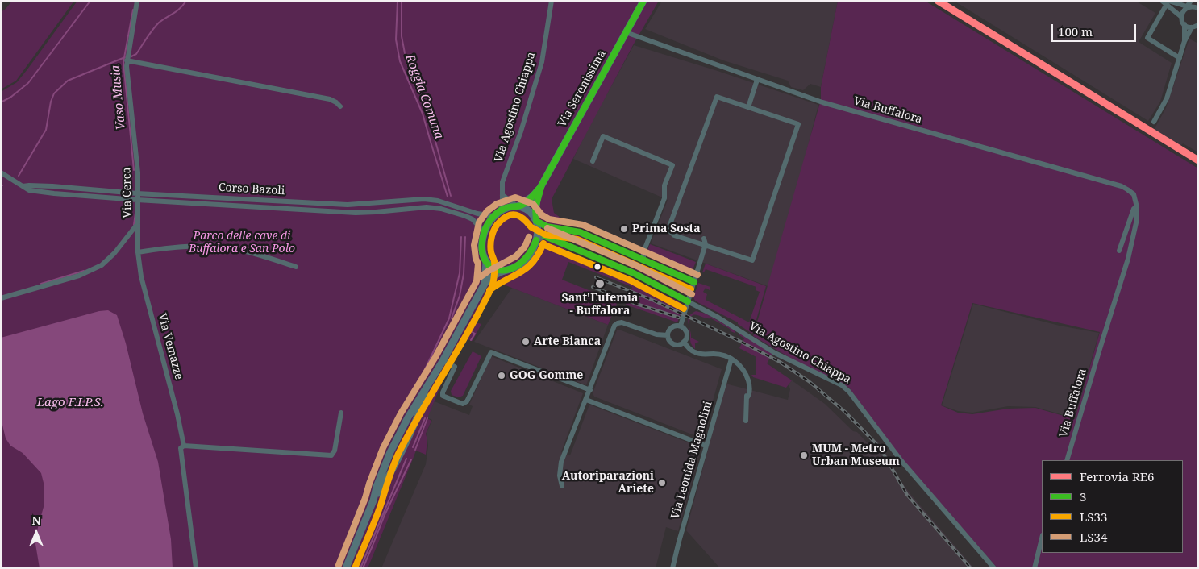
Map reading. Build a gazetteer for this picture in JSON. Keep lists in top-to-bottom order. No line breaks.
{"streets":{"main road":["Via Serenissima"],"street":["Via Agostino Chiappa","Via Buffalora","Corso Bazoli","Via Cerca","Via Vemazze","Via Leonida Magnolini"]},"crossings":[["Via Serenissima","Via Agostino Chiappa"],["Via Serenissima","Via Buffalora"],["Via Serenissima","Corso Bazoli"],["Via Agostino Chiappa","Corso Bazoli"],["Corso Bazoli","Via Cerca"],["Via Cerca","Via Vemazze"]],"water":["Roggia Comuna","Vaso Musia","Lago F.I.P.S."],"parks":["Parco delle cave di Buffalora e San Polo"],"places":["Prima Sosta","Sant'Eufemia - Buffalora","Arte Bianca","GOG Gomme","MUM - Metro Urban Museum","Autoriparazioni Ariete"],"lines":["rail line RE6","transit line 3","transit line LS34","transit line LS33"],"legend":["Ferrovia RE6","3","LS33","LS34"],"scale_bar":"100 m","north":"top"}
